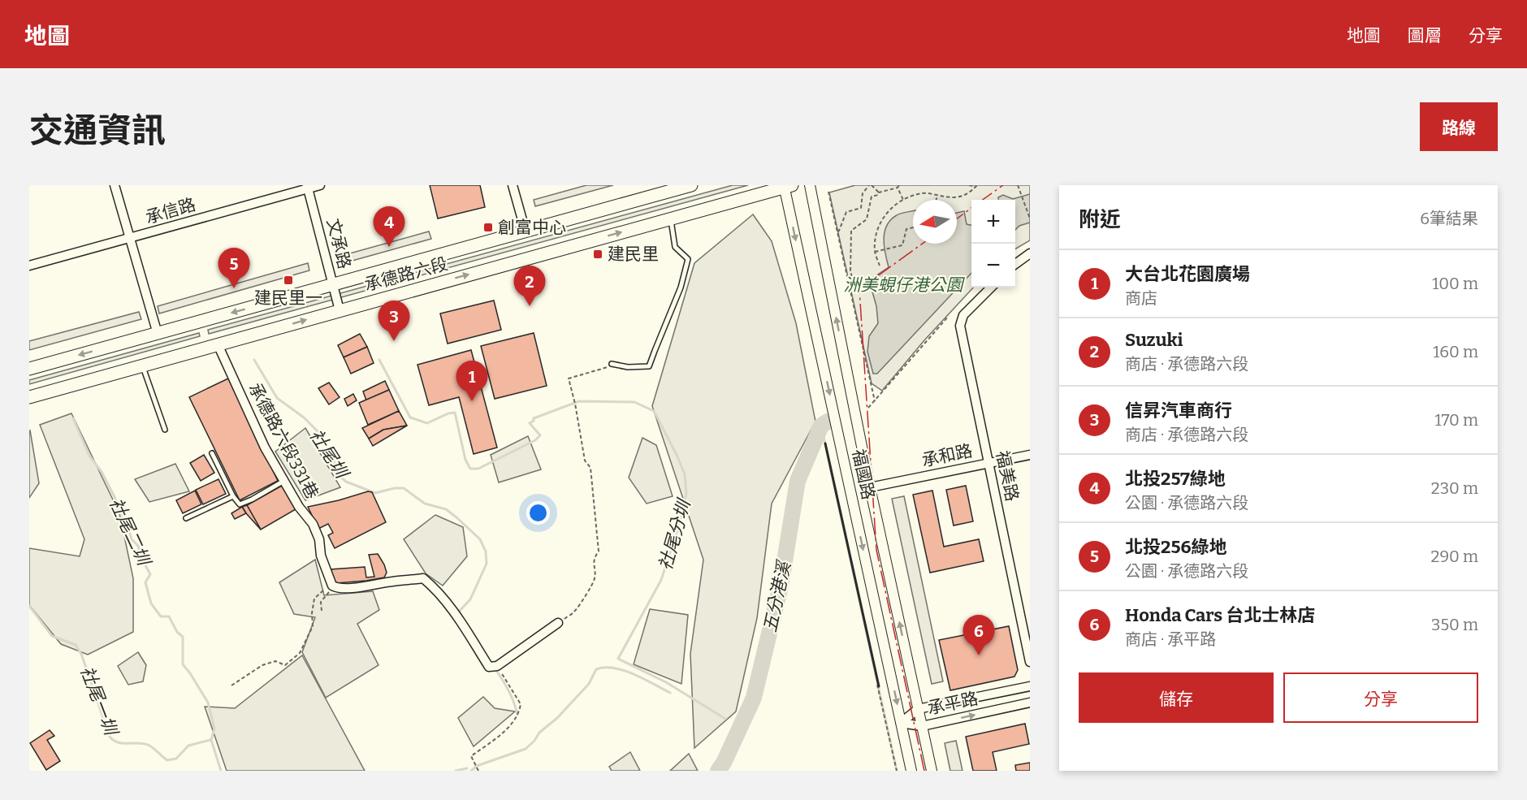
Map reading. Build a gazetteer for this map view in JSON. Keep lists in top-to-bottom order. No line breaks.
{"streets":{"main road":["承德路六段"],"street":["承信路","文承路","承德路六段331巷","承和路","福國路","福美路","承平路"]},"crossings":[["承信路","文承路"],["文承路","承德路六段"],["承德路六段","承德路六段331巷"],["承德路六段","福國路"],["承和路","福國路"],["承和路","福美路"],["福國路","承平路"]],"water":["社尾圳","社尾二圳","社尾分圳","五分港溪","社尾一圳"],"parks":["洲美蜆仔港公園"],"places":{"transit":["創富中心","建民里","建民里一"]},"north":"left","page":{"header":"地圖","nav":["地圖","圖層","分享"],"title":"交通資訊","buttons":["路線",["儲存","分享"]],"heading":["附近","6筆結果"],"map_buttons":["+","−"],"pins":["4","5","2","3","1","6"],"list":[{"mark":"1","name":"大台北花園廣場","note":"商店","value":"100 m"},{"mark":"2","name":"Suzuki","note":"商店 · 承德路六段","value":"160 m"},{"mark":"3","name":"信昇汽車商行","note":"商店 · 承德路六段","value":"170 m"},{"mark":"4","name":"北投257綠地","note":"公園 · 承德路六段","value":"230 m"},{"mark":"5","name":"北投256綠地","note":"公園 · 承德路六段","value":"290 m"},{"mark":"6","name":"Honda Cars 台北士林店","note":"商店 · 承平路","value":"350 m"}]}}
